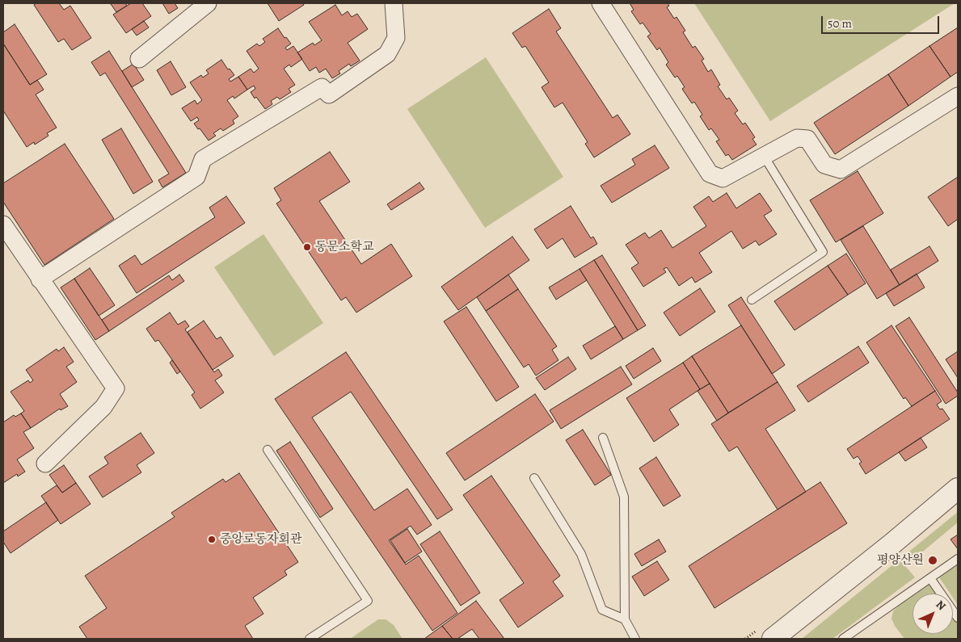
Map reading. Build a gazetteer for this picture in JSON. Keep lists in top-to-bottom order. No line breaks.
{"places":["동문소학교","중앙로동자회관","평양산원"],"scale_bar":"50 m","north":"top right"}
